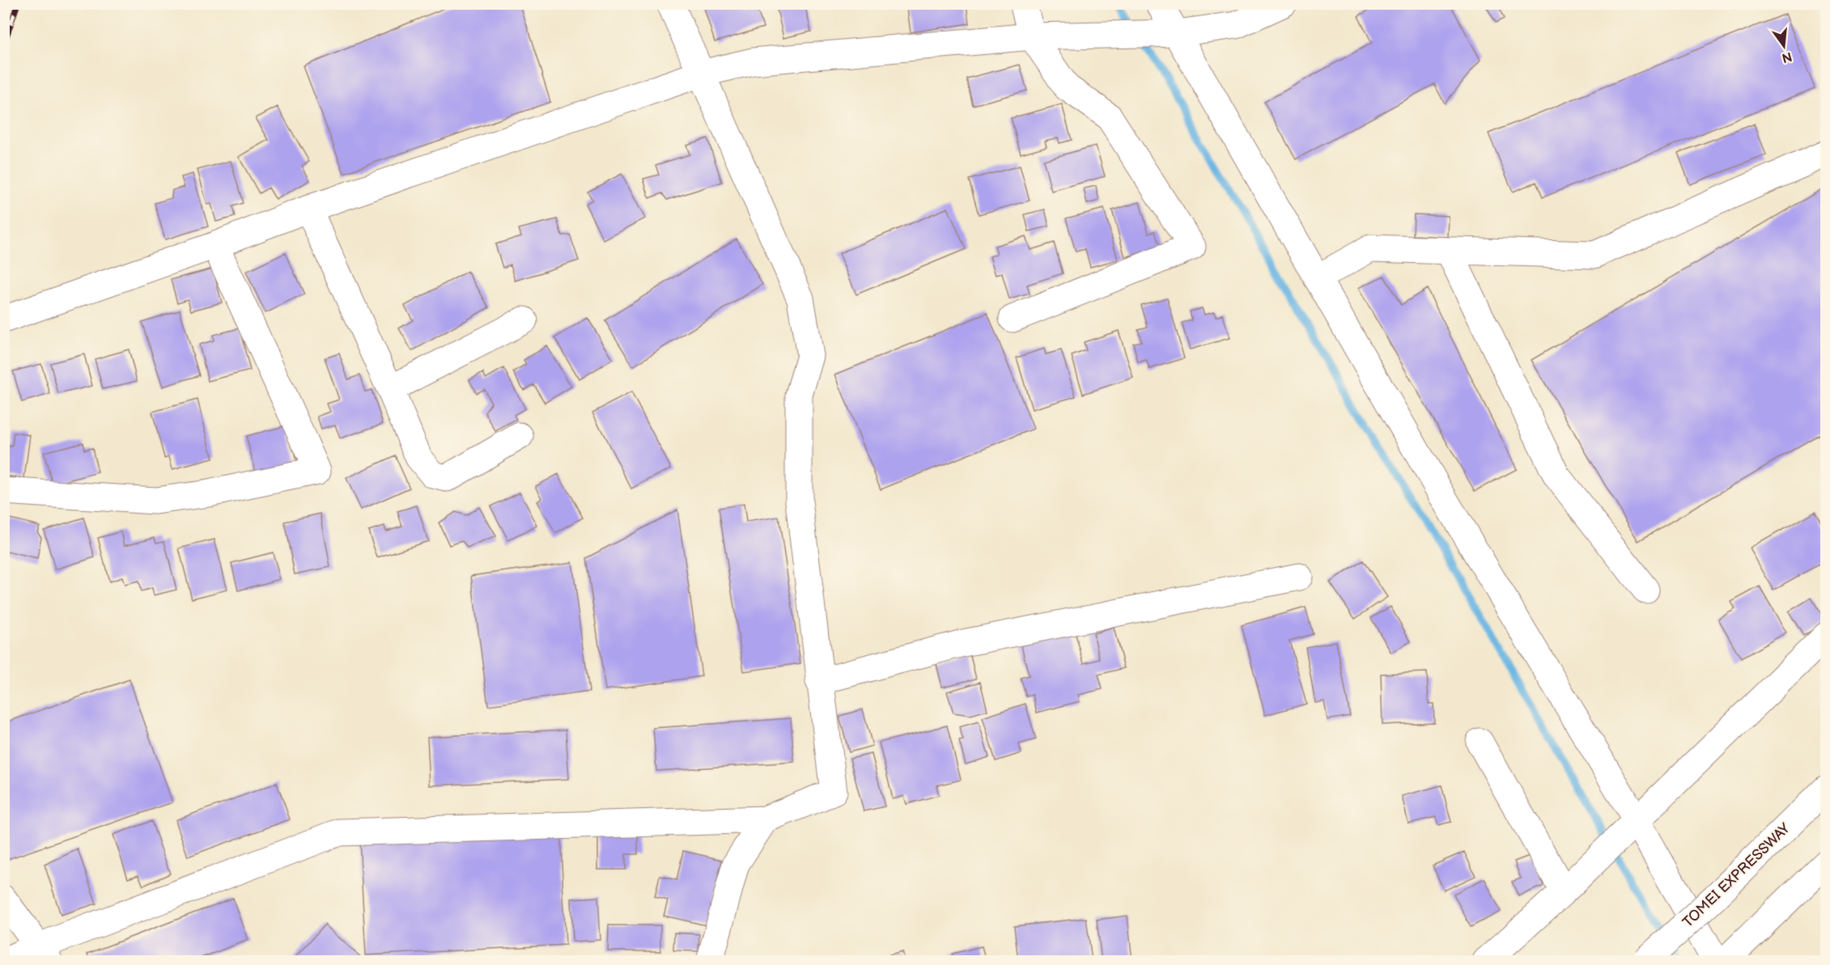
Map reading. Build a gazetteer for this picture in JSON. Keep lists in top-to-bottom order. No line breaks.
{"streets":{"main road":["TOMEI EXPRESSWAY"]},"north":"bottom"}
